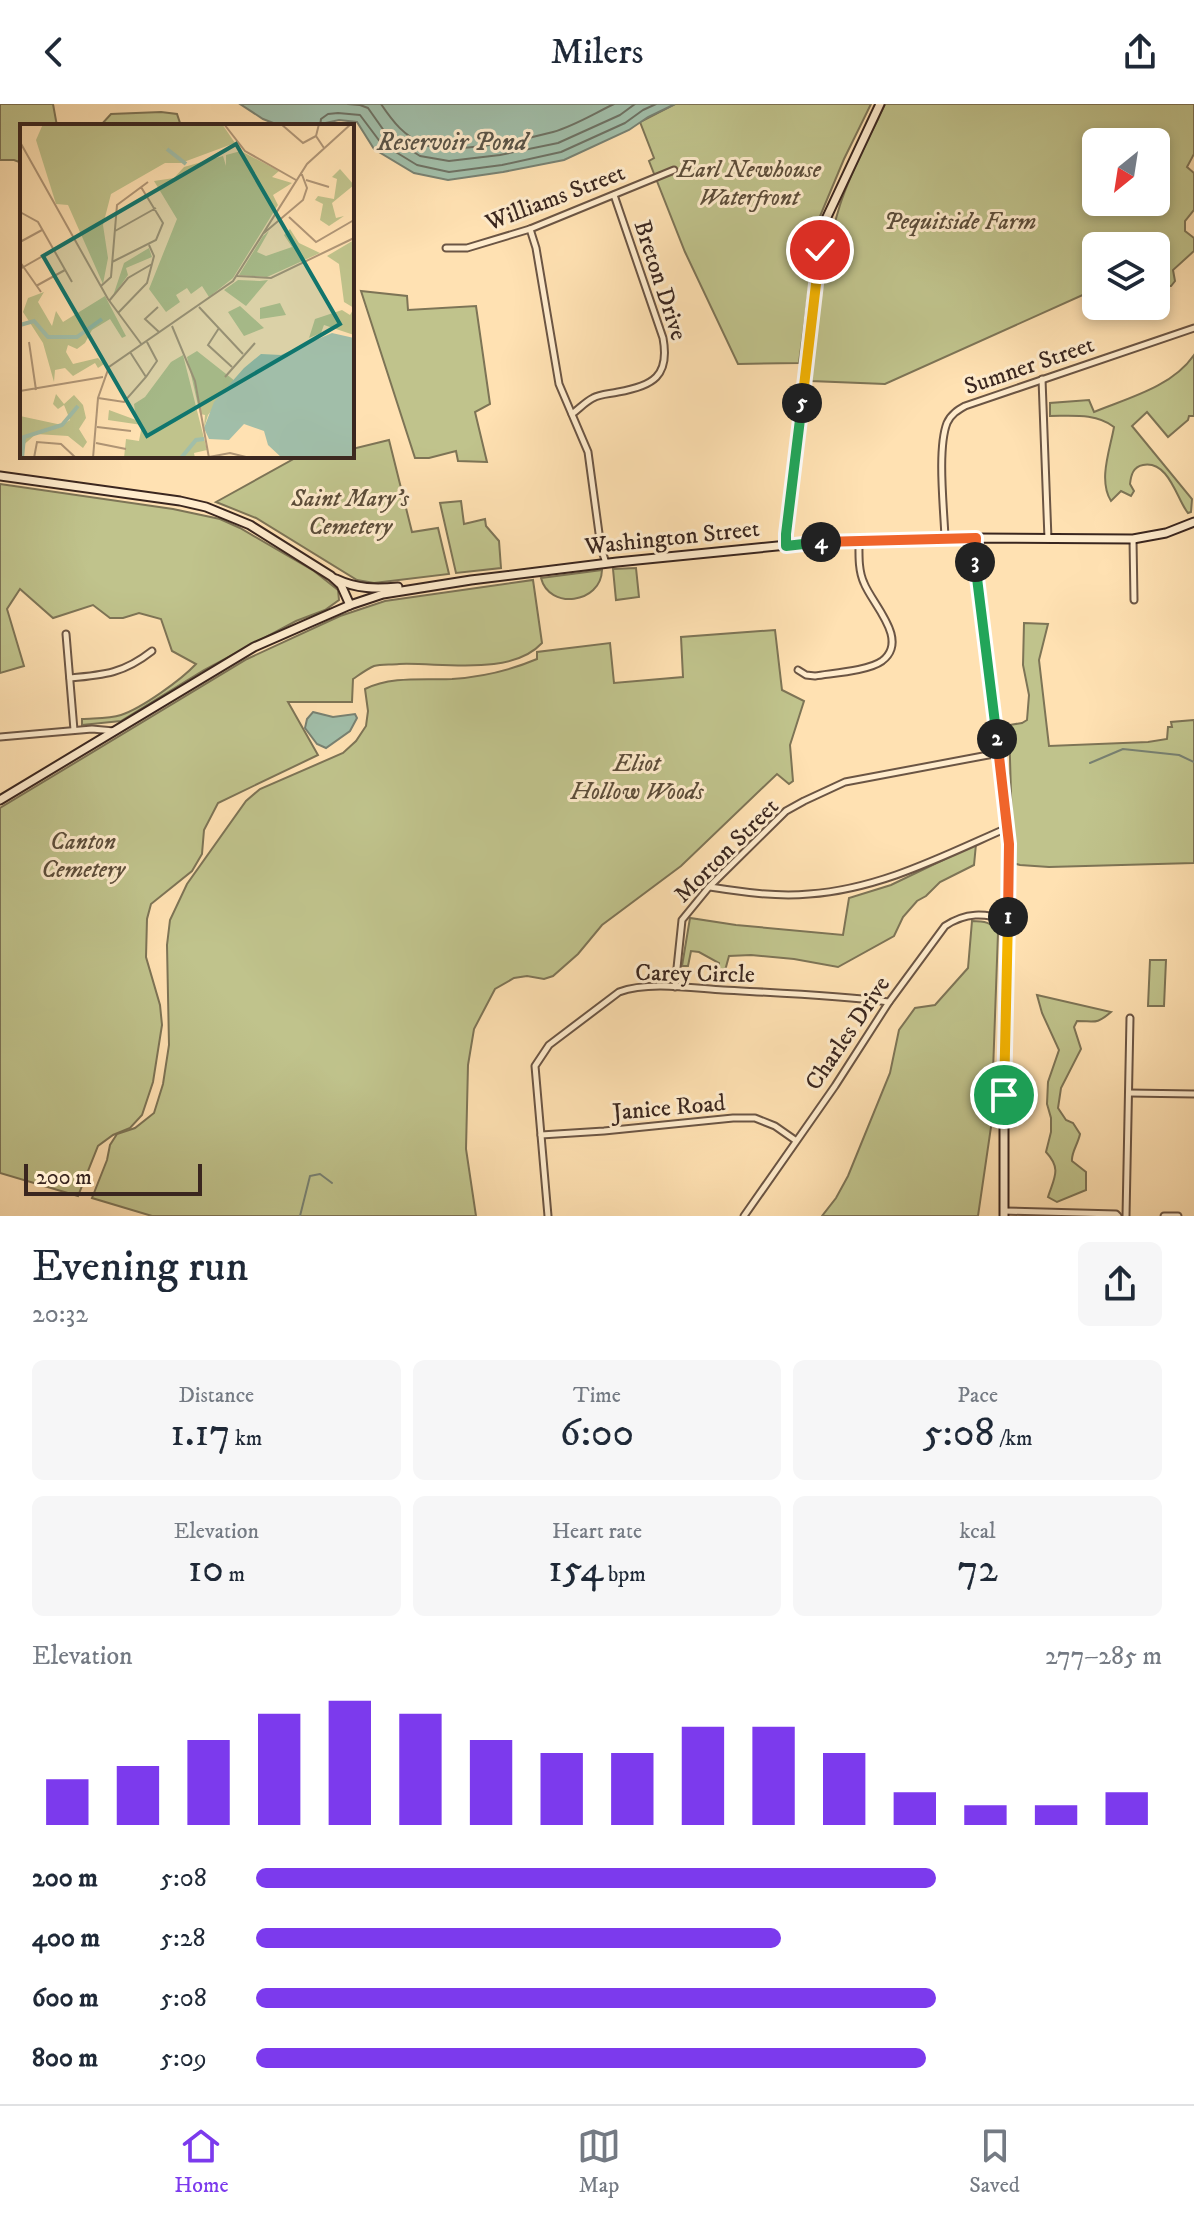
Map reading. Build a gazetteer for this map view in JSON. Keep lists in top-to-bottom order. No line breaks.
{"streets":{"main road":["Washington Street"],"street":["Williams Street","Breton Drive","Sumner Street","Morton Street","Carey Circle","Charles Drive","Janice Road"]},"crossings":[["Williams Street","Breton Drive"],["Sumner Street","Washington Street"],["Morton Street","Carey Circle"],["Carey Circle","Charles Drive"],["Carey Circle","Janice Road"],["Charles Drive","Janice Road"]],"water":["Reservoir Pond"],"parks":["Earl Newhouse Waterfront","Pequitside Farm","Saint Mary's Cemetery","Eliot Hollow Woods","Canton Cemetery"],"scale_bar":"200 m","north":"bottom left","page":{"header":"Milers","pins":["5","4","3","2","1"],"scale":"200 m","heading":["Evening run","20:32"],"stats":[["Distance","1.17 km"],["Time","6:00"],["Pace","5:08 /km"],["Elevation","10 m"],["Heart rate","154 bpm"],["kcal","72"]],"chart":["Elevation","277–285 m"],"list":[{"name":"200 m","note":"5:08"},{"name":"400 m","note":"5:28"},{"name":"600 m","note":"5:08"},{"name":"800 m","note":"5:09"}],"tabs":["Home","Map","Saved"]}}
